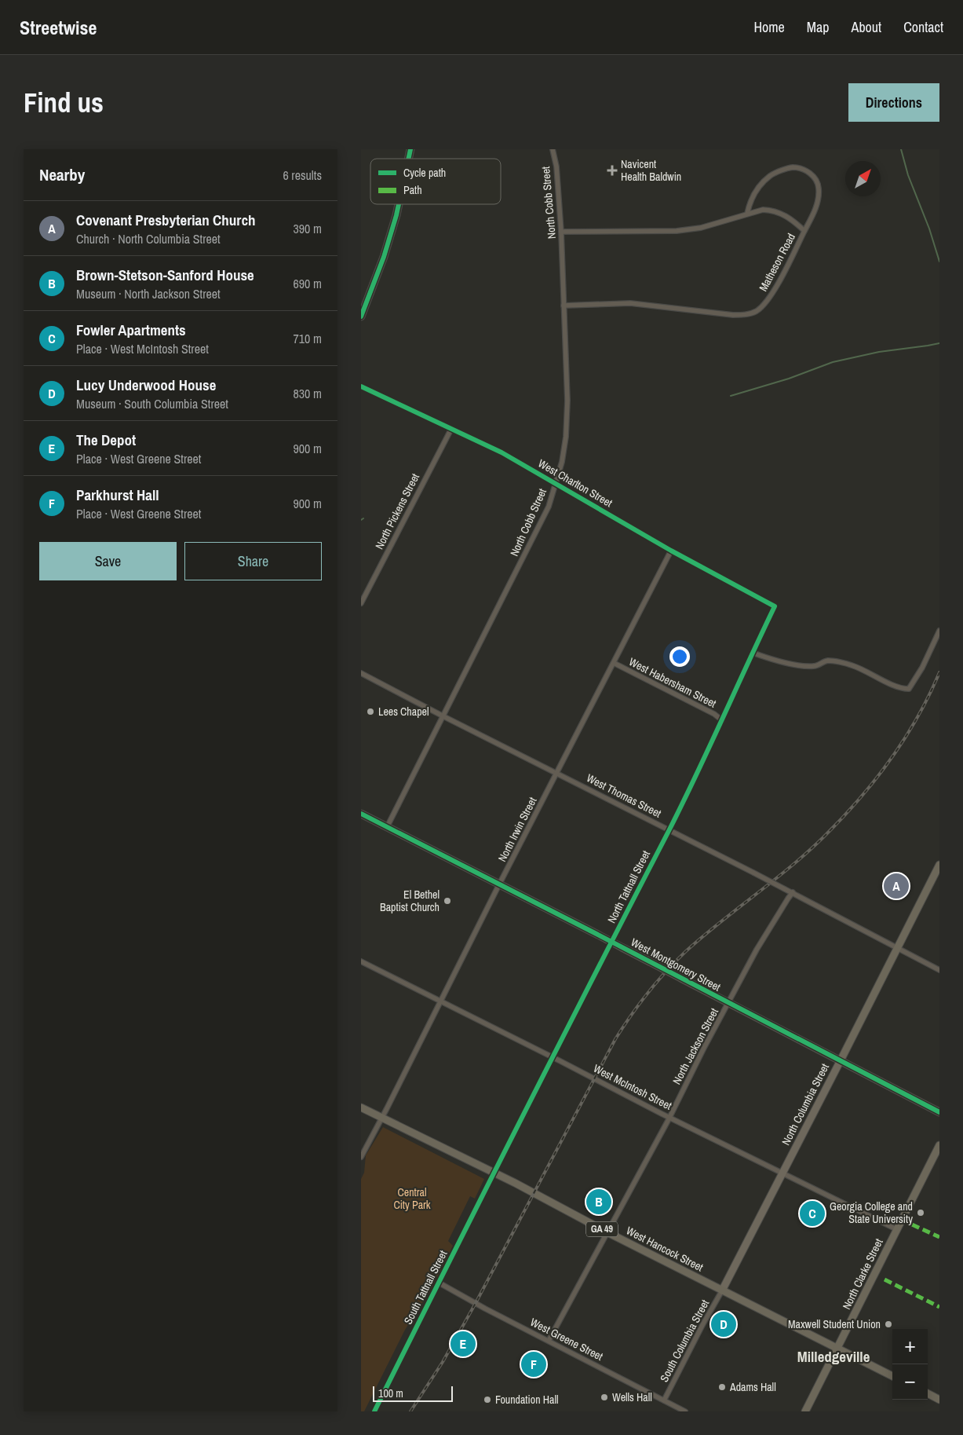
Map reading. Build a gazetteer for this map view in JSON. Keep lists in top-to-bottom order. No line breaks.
{"streets":{"main road":["West Montgomery Street","North Columbia Street","GA 49","West Hancock Street","North Clarke Street"],"street":["North Cobb Street","Matheson Road","West Charlton Street","North Pickens Street","West Habersham Street","West Thomas Street","North Irwin Street","North Tattnall Street","North Jackson Street","West McIntosh Street","South Tattnall Street","West Greene Street","South Columbia Street"]},"crossings":[["North Cobb Street","Matheson Road"],["North Cobb Street","West Charlton Street"],["North Cobb Street","West Thomas Street"],["North Cobb Street","West Montgomery Street"],["West Charlton Street","North Pickens Street"],["West Charlton Street","North Irwin Street"],["West Charlton Street","North Tattnall Street"],["West Habersham Street","North Irwin Street"],["West Habersham Street","North Tattnall Street"],["West Thomas Street","North Irwin Street"],["West Thomas Street","North Tattnall Street"],["West Thomas Street","North Jackson Street"],["West Thomas Street","North Columbia Street"],["North Irwin Street","West Montgomery Street"],["North Irwin Street","West McIntosh Street"],["North Irwin Street","West Hancock Street"],["North Tattnall Street","West McIntosh Street"],["North Tattnall Street","West Hancock Street"],["North Tattnall Street","South Tattnall Street"],["West Montgomery Street","North Jackson Street"],["West Montgomery Street","North Columbia Street"],["North Jackson Street","West McIntosh Street"],["North Jackson Street","West Hancock Street"],["North Jackson Street","West Greene Street"],["West McIntosh Street","North Columbia Street"],["West McIntosh Street","North Clarke Street"],["North Columbia Street","West Hancock Street"],["North Columbia Street","South Columbia Street"],["West Hancock Street","North Clarke Street"],["West Hancock Street","South Tattnall Street"],["West Hancock Street","South Columbia Street"],["South Tattnall Street","West Greene Street"],["West Greene Street","South Columbia Street"]],"districts":["Milledgeville"],"parks":["Central City Park"],"places":{"health":["Navicent Health Baldwin"],"other":["Lees Chapel","El Bethel Baptist Church","Georgia College and State University","Maxwell Student Union","Adams Hall","Wells Hall","Foundation Hall"]},"legend":["Cycle path","Path"],"scale_bar":"100 m","north":"top right","page":{"header":"Streetwise","nav":["Home","Map","About","Contact"],"buttons":["Directions",["Save","Share"]],"title":"Find us","heading":["Nearby","6 results"],"list":[{"mark":"A","name":"Covenant Presbyterian Church","note":"Church · North Columbia Street","value":"390 m"},{"mark":"B","name":"Brown-Stetson-Sanford House","note":"Museum · North Jackson Street","value":"690 m"},{"mark":"C","name":"Fowler Apartments","note":"Place · West McIntosh Street","value":"710 m"},{"mark":"D","name":"Lucy Underwood House","note":"Museum · South Columbia Street","value":"830 m"},{"mark":"E","name":"The Depot","note":"Place · West Greene Street","value":"900 m"},{"mark":"F","name":"Parkhurst Hall","note":"Place · West Greene Street","value":"900 m"}],"pins":["A","B","C","D","E","F"],"map_buttons":["+","−"],"scale":"100 m"}}
